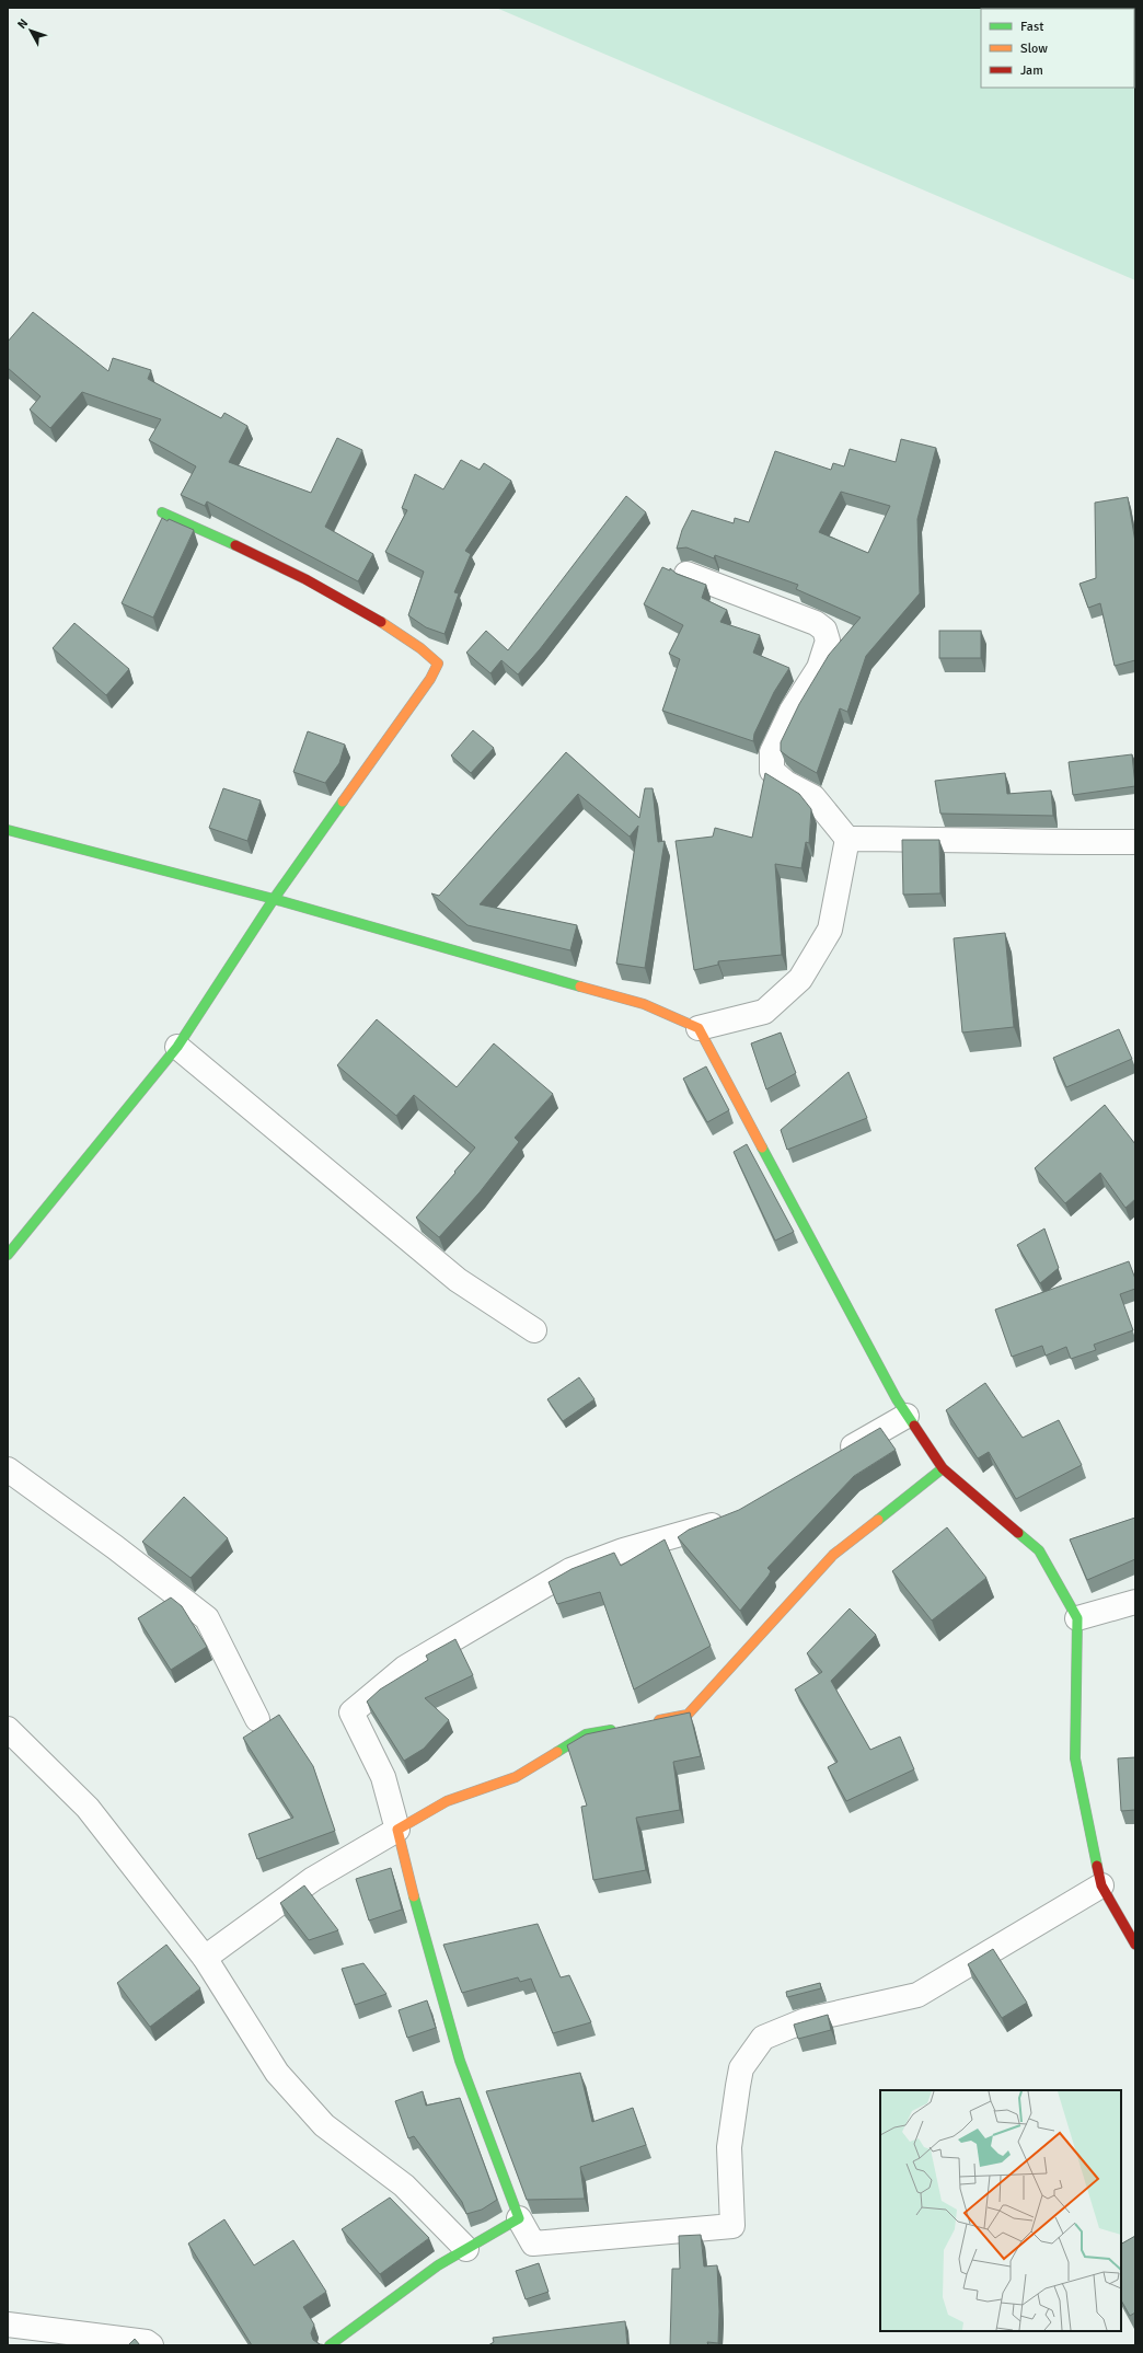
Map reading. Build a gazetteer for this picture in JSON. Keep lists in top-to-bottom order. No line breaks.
{"legend":["Fast","Slow","Jam"],"north":"top left"}
